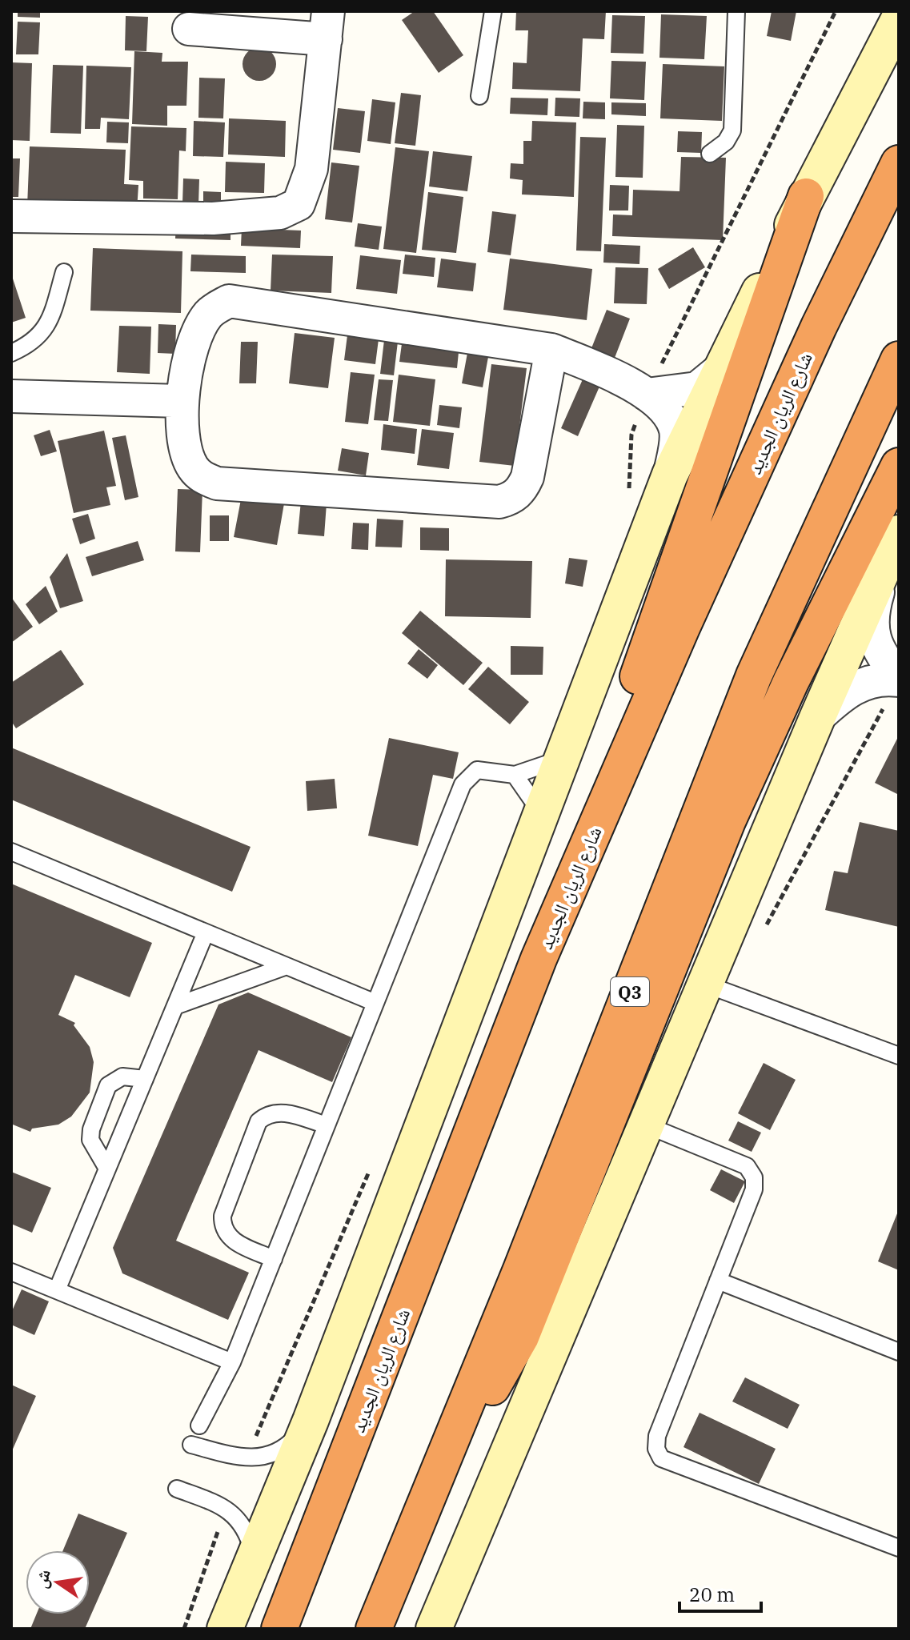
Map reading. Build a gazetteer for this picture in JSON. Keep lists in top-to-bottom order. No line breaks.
{"streets":{"highway":["شارع الريان الجديد","Q3"]},"scale_bar":"20 m","north":"left"}
